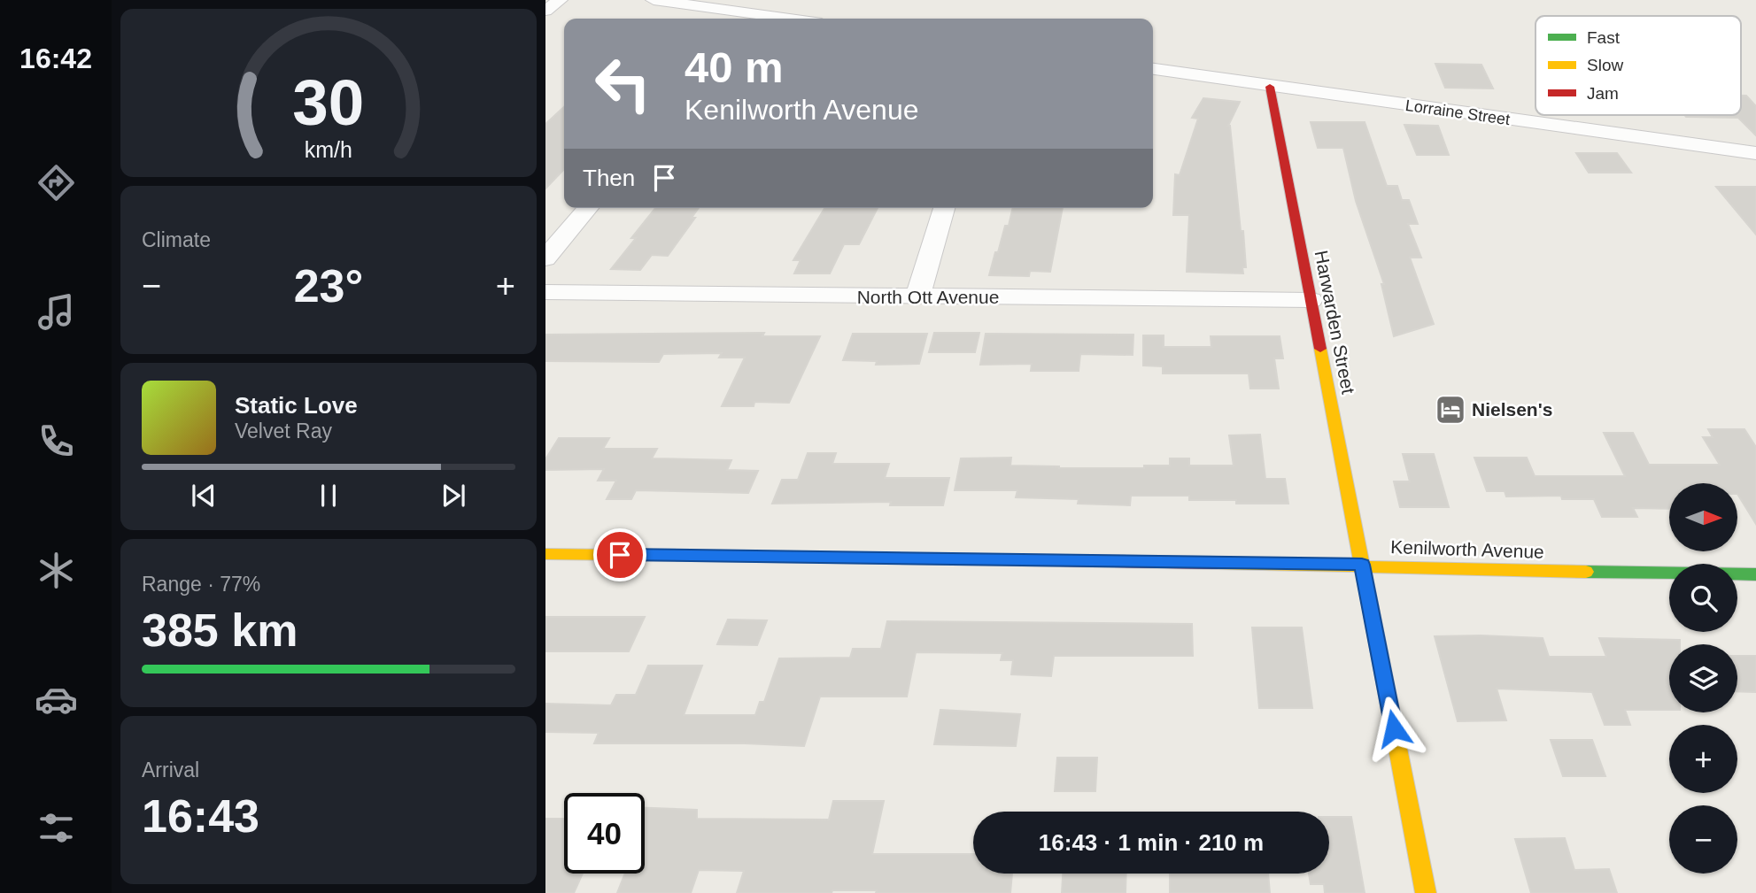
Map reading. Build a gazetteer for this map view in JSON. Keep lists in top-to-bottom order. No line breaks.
{"streets":{"street":["Lorraine Street","North Ott Avenue","Harwarden Street","Kenilworth Avenue"]},"crossings":[["Lorraine Street","Harwarden Street"],["North Ott Avenue","Harwarden Street"],["Harwarden Street","Kenilworth Avenue"]],"places":{"hotel":["Nielsen's"]},"legend":["Fast","Slow","Jam"],"north":"right","page":{"tabs":"16:42","turn":["40 m","Kenilworth Avenue"],"then":"Then","tile":["Climate",["Range · 77%","385 km"],["Arrival","16:43"]],"heat":["−","23°","+"],"song":["Static Love","Velvet Ray"],"map_buttons":["+","−"],"limit":"40","trip":"16:43 · 1 min · 210 m","gauge":["30","km/h"]}}
